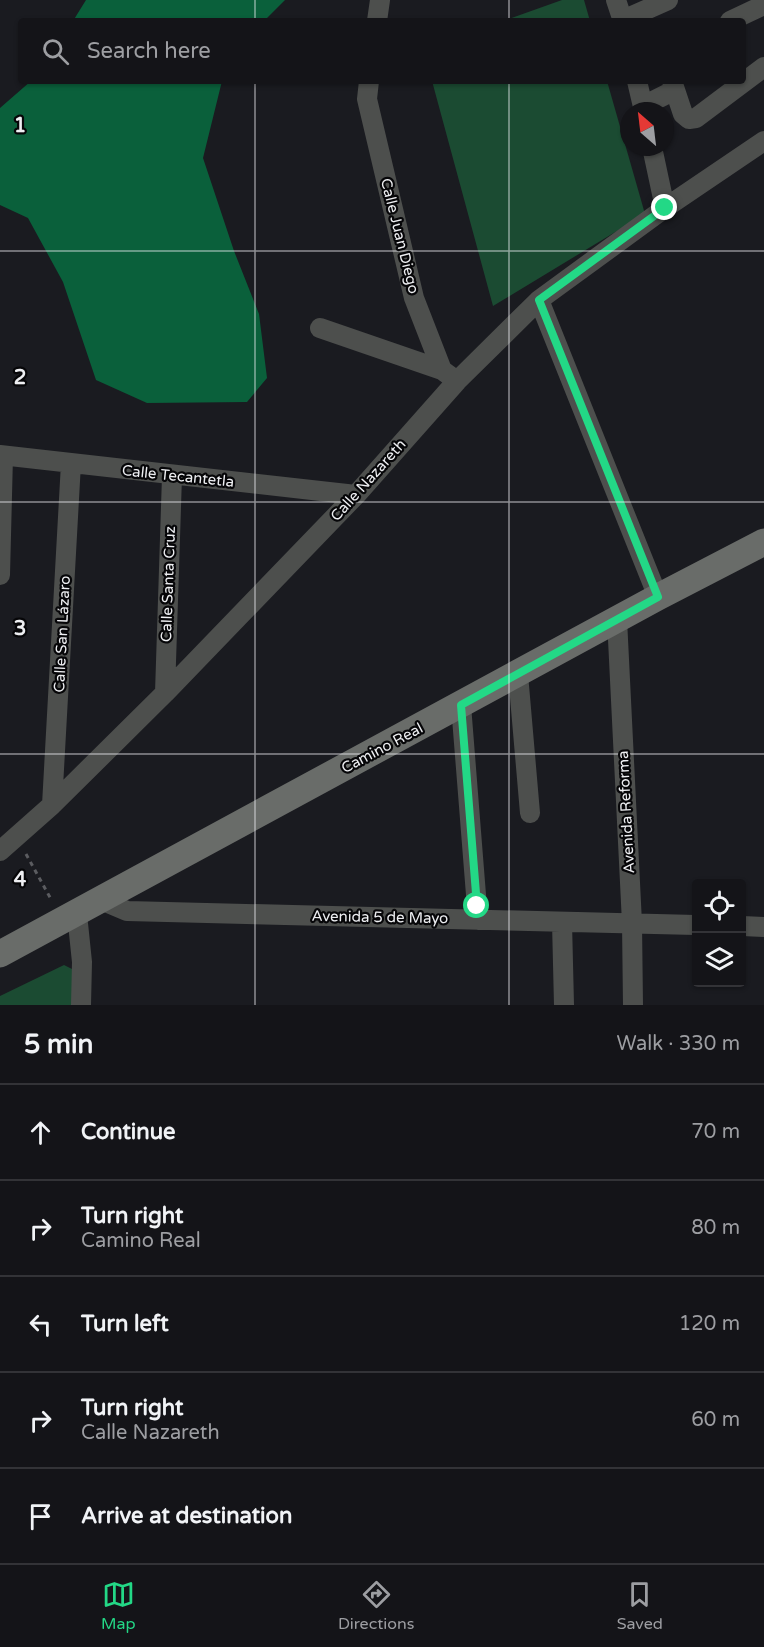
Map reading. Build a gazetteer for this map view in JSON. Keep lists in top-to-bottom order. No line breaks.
{"streets":{"main road":["Camino Real"],"street":["Calle Juan Diego","Calle Tecantetla","Calle Nazareth","Calle Santa Cruz","Calle San Lázaro","Avenida Reforma","Avenida 5 de Mayo"]},"crossings":[["Calle Juan Diego","Calle Nazareth"],["Calle Tecantetla","Calle Nazareth"],["Calle Tecantetla","Calle Santa Cruz"],["Calle Tecantetla","Calle San Lázaro"],["Calle Nazareth","Calle Santa Cruz"],["Calle Nazareth","Calle San Lázaro"],["Camino Real","Avenida Reforma"],["Camino Real","Avenida 5 de Mayo"],["Avenida Reforma","Avenida 5 de Mayo"]],"north":"top left","page":{"search":"Search here","heading":["5 min","Walk · 330 m"],"list":[["Continue","70 m"],["Turn right","Camino Real","80 m"],["Turn left","120 m"],["Turn right","Calle Nazareth","60 m"],"Arrive at destination"],"nav":["Map","Directions","Saved"]},"grid":{"rows":["1","2","3","4"]}}
